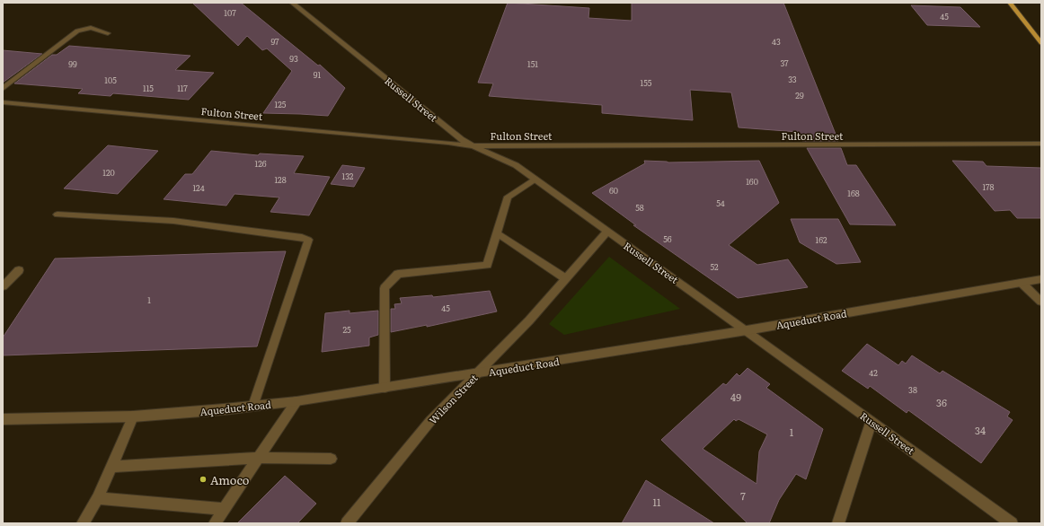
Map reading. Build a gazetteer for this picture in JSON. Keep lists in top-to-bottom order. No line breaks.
{"streets":{"street":["Russell Street","Fulton Street","Aqueduct Road","Wilson Street"]},"crossings":[["Russell Street","Fulton Street"],["Russell Street","Aqueduct Road"],["Russell Street","Wilson Street"],["Aqueduct Road","Wilson Street"]],"places":["Amoco"],"house_numbers":["107","45","97","43","93","37","99","151","91","33","105","155","115","117","29","125","126","120","132","128","160","178","124","60","168","54","58","56","162","52","1","45","25","42","38","49","36","34","1","7","11"]}
